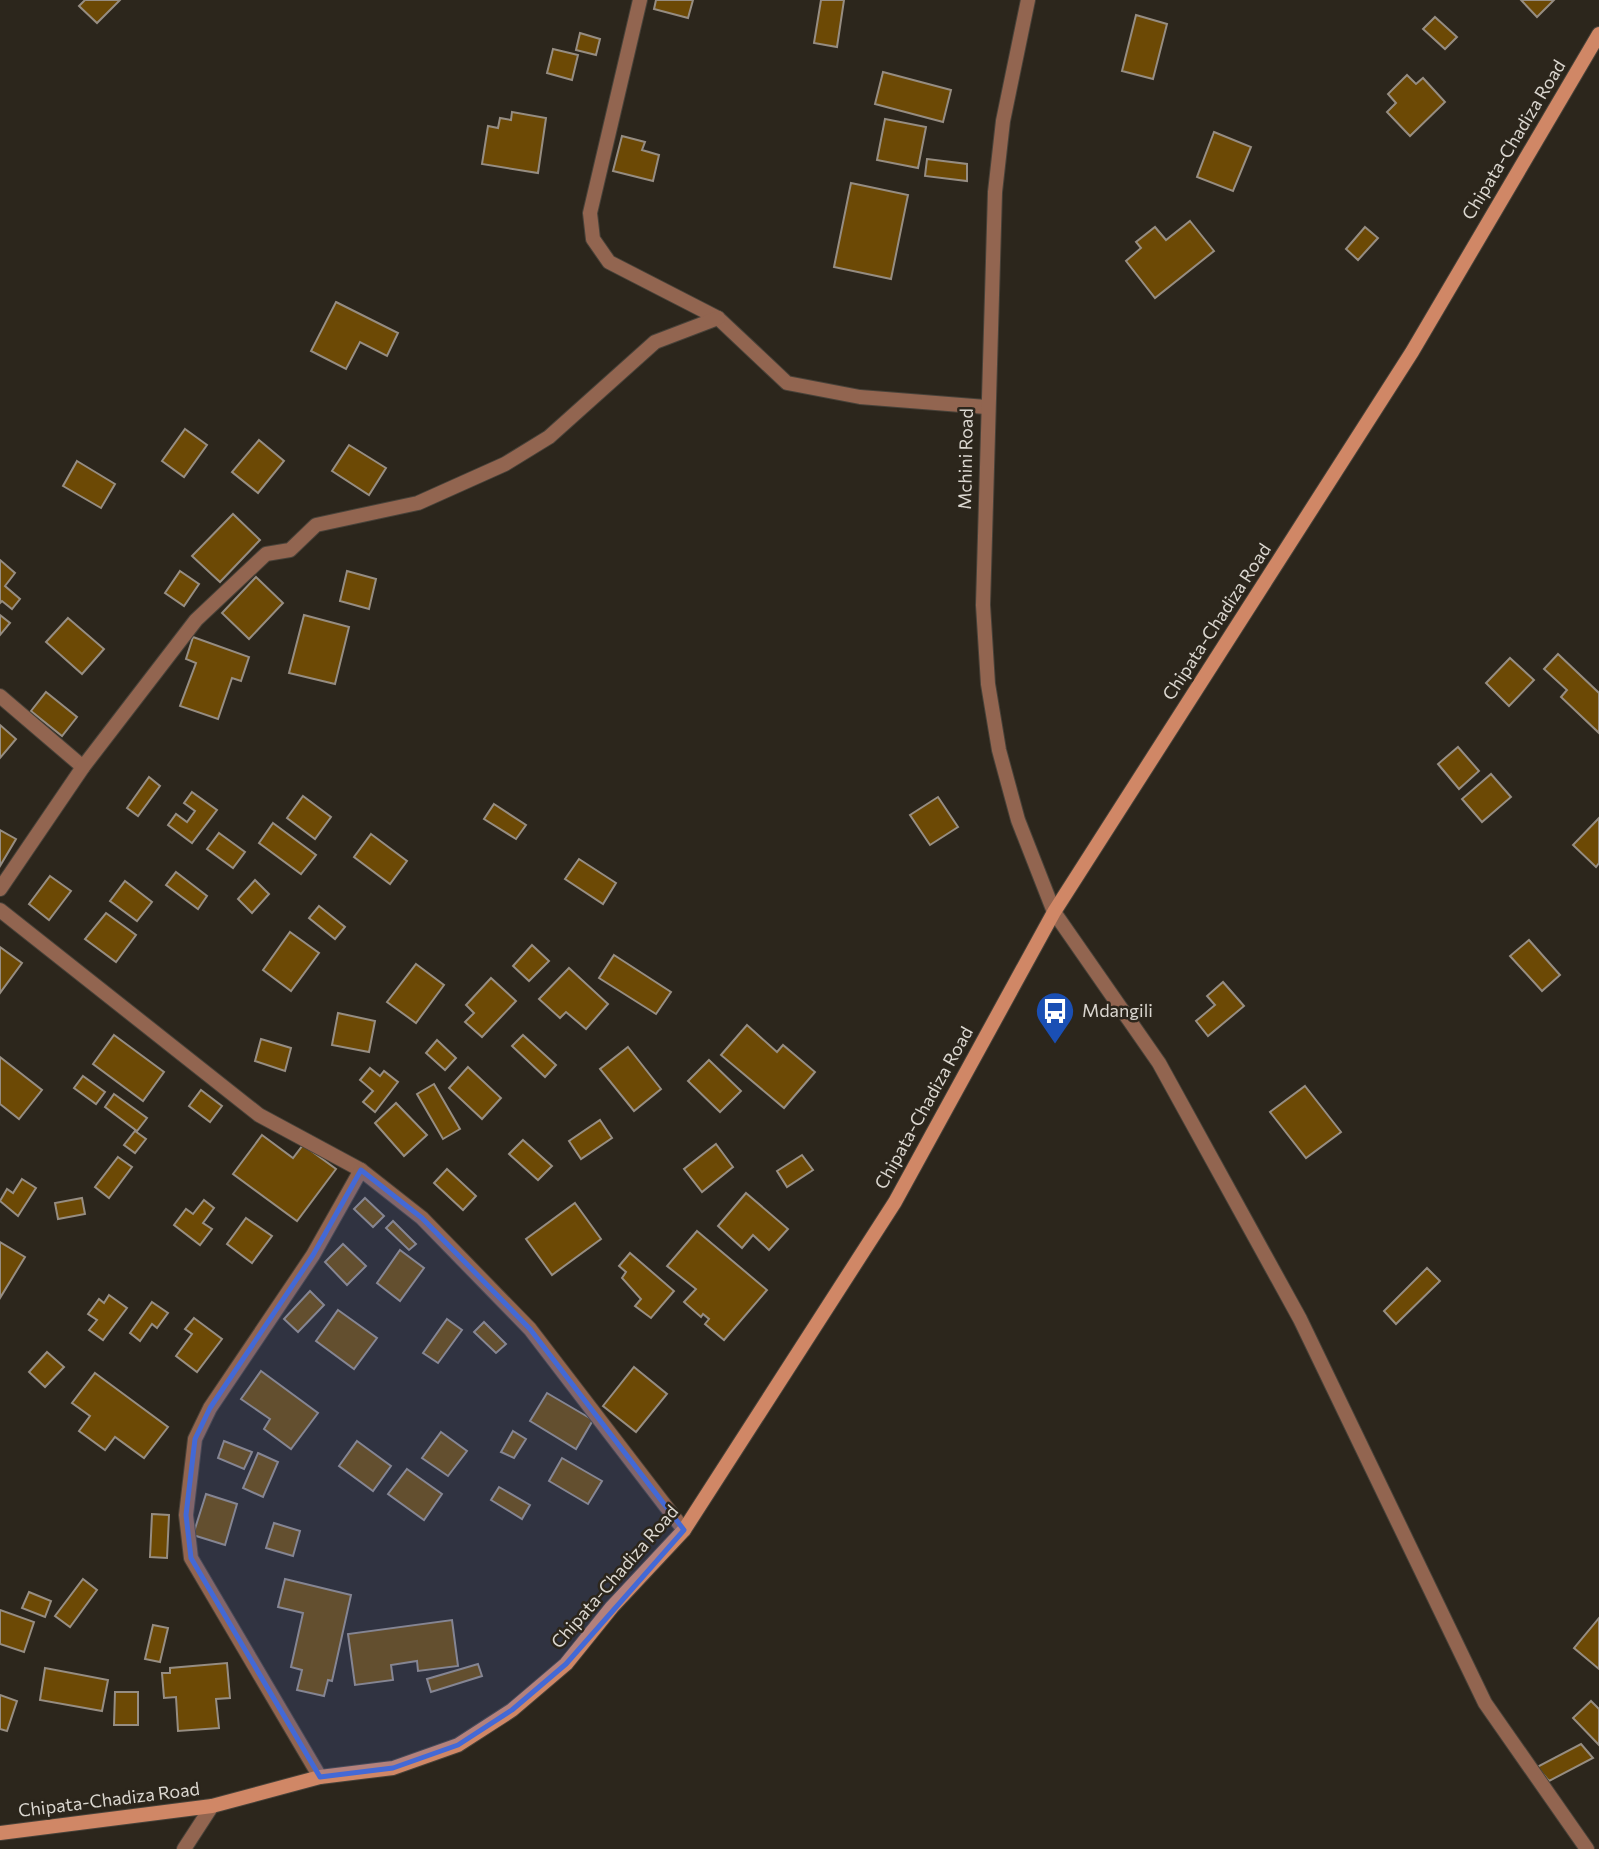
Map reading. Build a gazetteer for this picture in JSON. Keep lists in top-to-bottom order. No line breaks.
{"streets":{"main road":["Chipata-Chadiza Road"],"street":["Mchini Road"]},"crossings":[["Chipata-Chadiza Road","Mchini Road"]],"places":{"bus stop":["Mdangili"]}}
